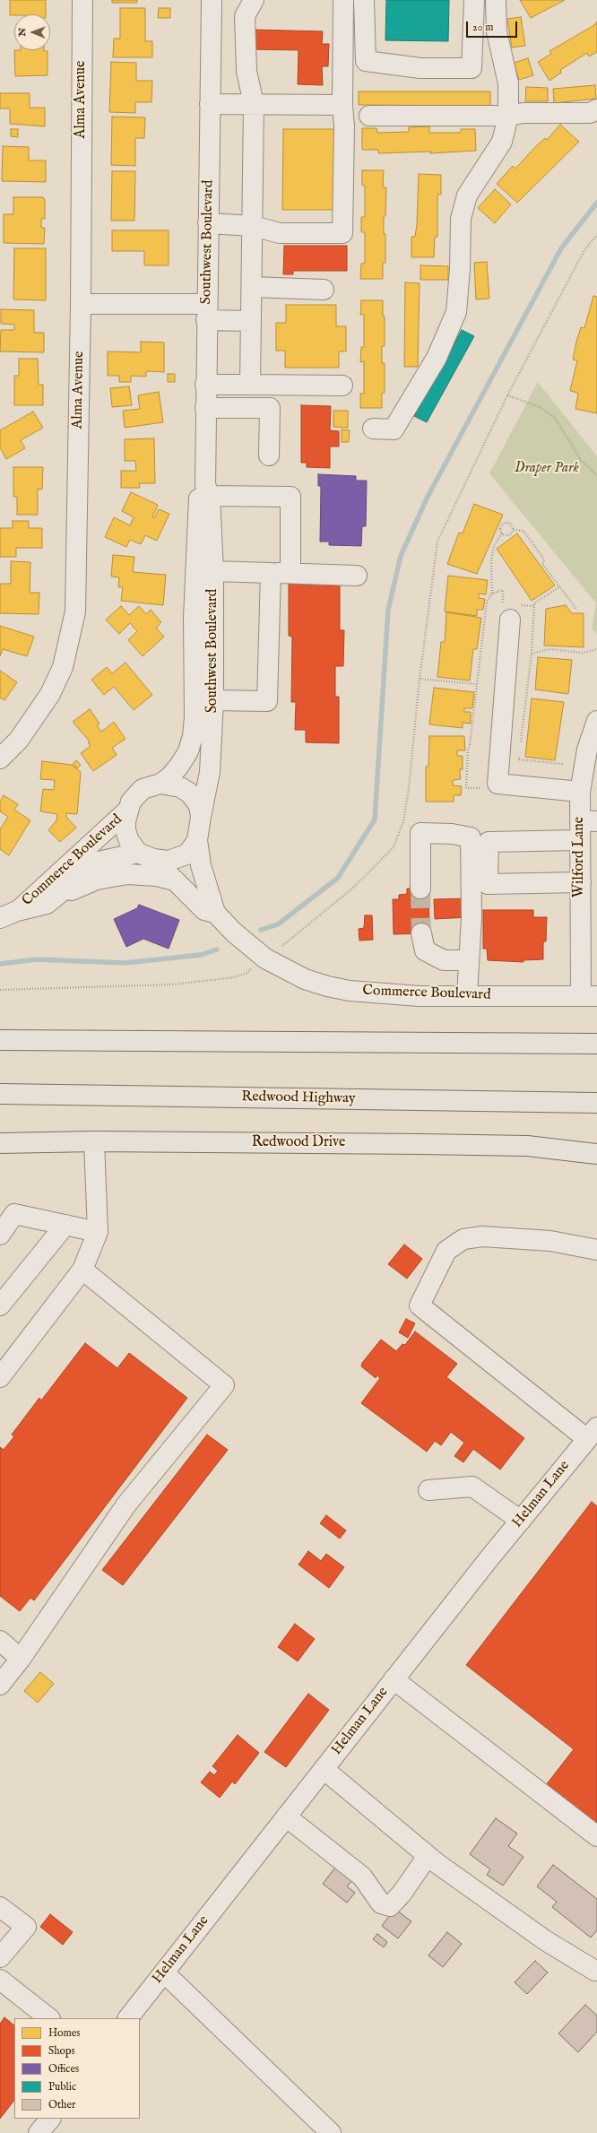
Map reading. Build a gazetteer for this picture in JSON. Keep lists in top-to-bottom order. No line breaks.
{"streets":{"main road":["Redwood Highway","Redwood Drive"],"street":["Alma Avenue","Southwest Boulevard","Wilford Lane","Commerce Boulevard","Helman Lane"]},"crossings":[["Southwest Boulevard","Commerce Boulevard"],["Wilford Lane","Commerce Boulevard"]],"parks":["Draper Park"],"legend":["Homes","Shops","Offices","Public","Other"],"scale_bar":"20 m","north":"left"}
